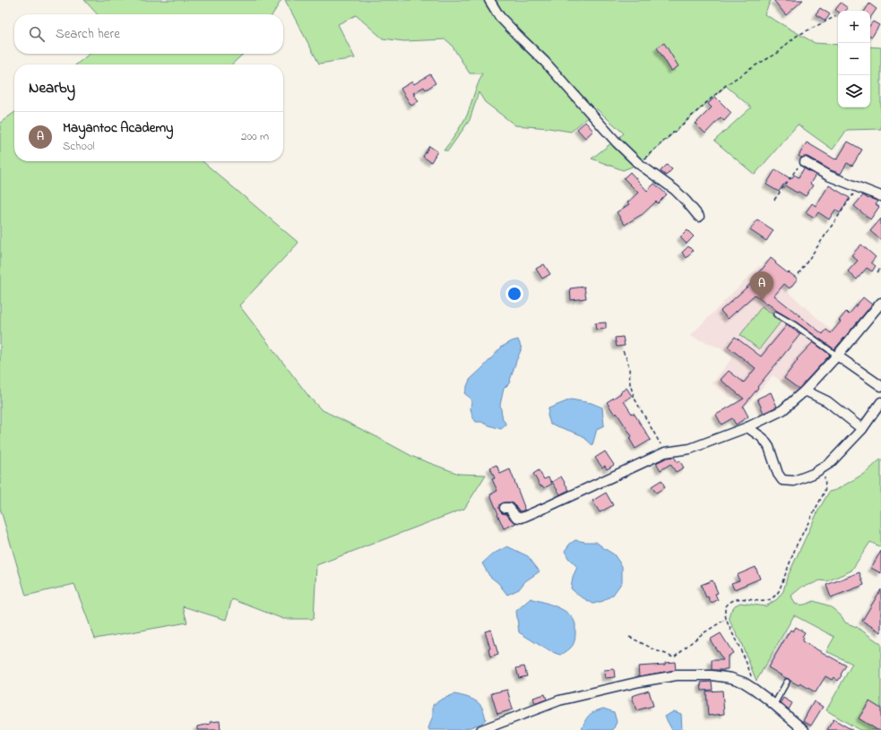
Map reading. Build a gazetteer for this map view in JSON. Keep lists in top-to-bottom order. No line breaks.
{"page":{"map_buttons":["+","−"],"search":"Search here","heading":"Nearby","list":[{"mark":"A","name":"Mayantoc Academy","note":"School","value":"200 m"}],"pins":"A"}}
